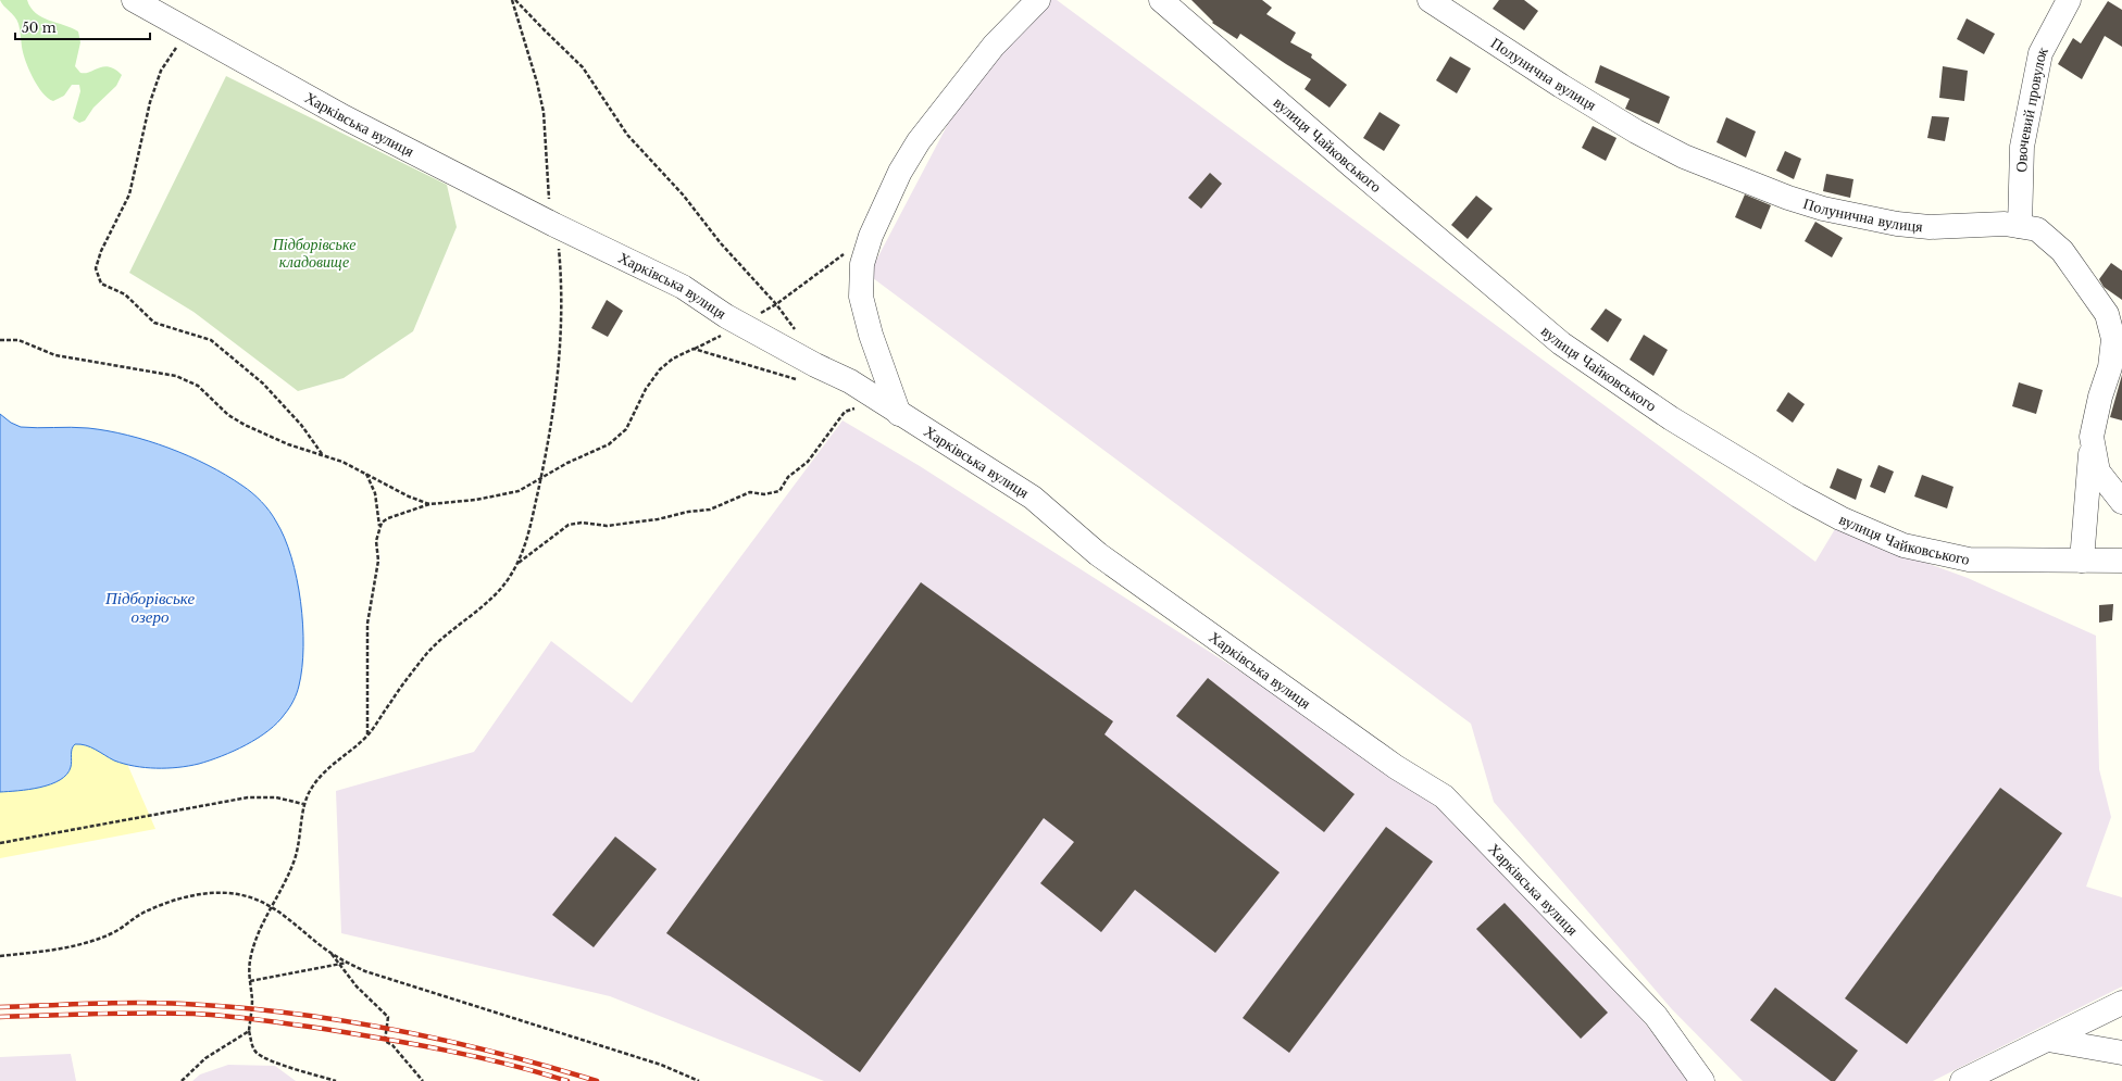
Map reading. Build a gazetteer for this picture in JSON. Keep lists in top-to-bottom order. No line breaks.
{"streets":{"street":["Полунична вулиця","Овочевий провулок","Харківська вулиця","вулиця Чайковського"]},"crossings":[["Полунична вулиця","Овочевий провулок"]],"water":["Підборівське озеро"],"parks":["Підборівське кладовище"],"scale_bar":"50 m"}
